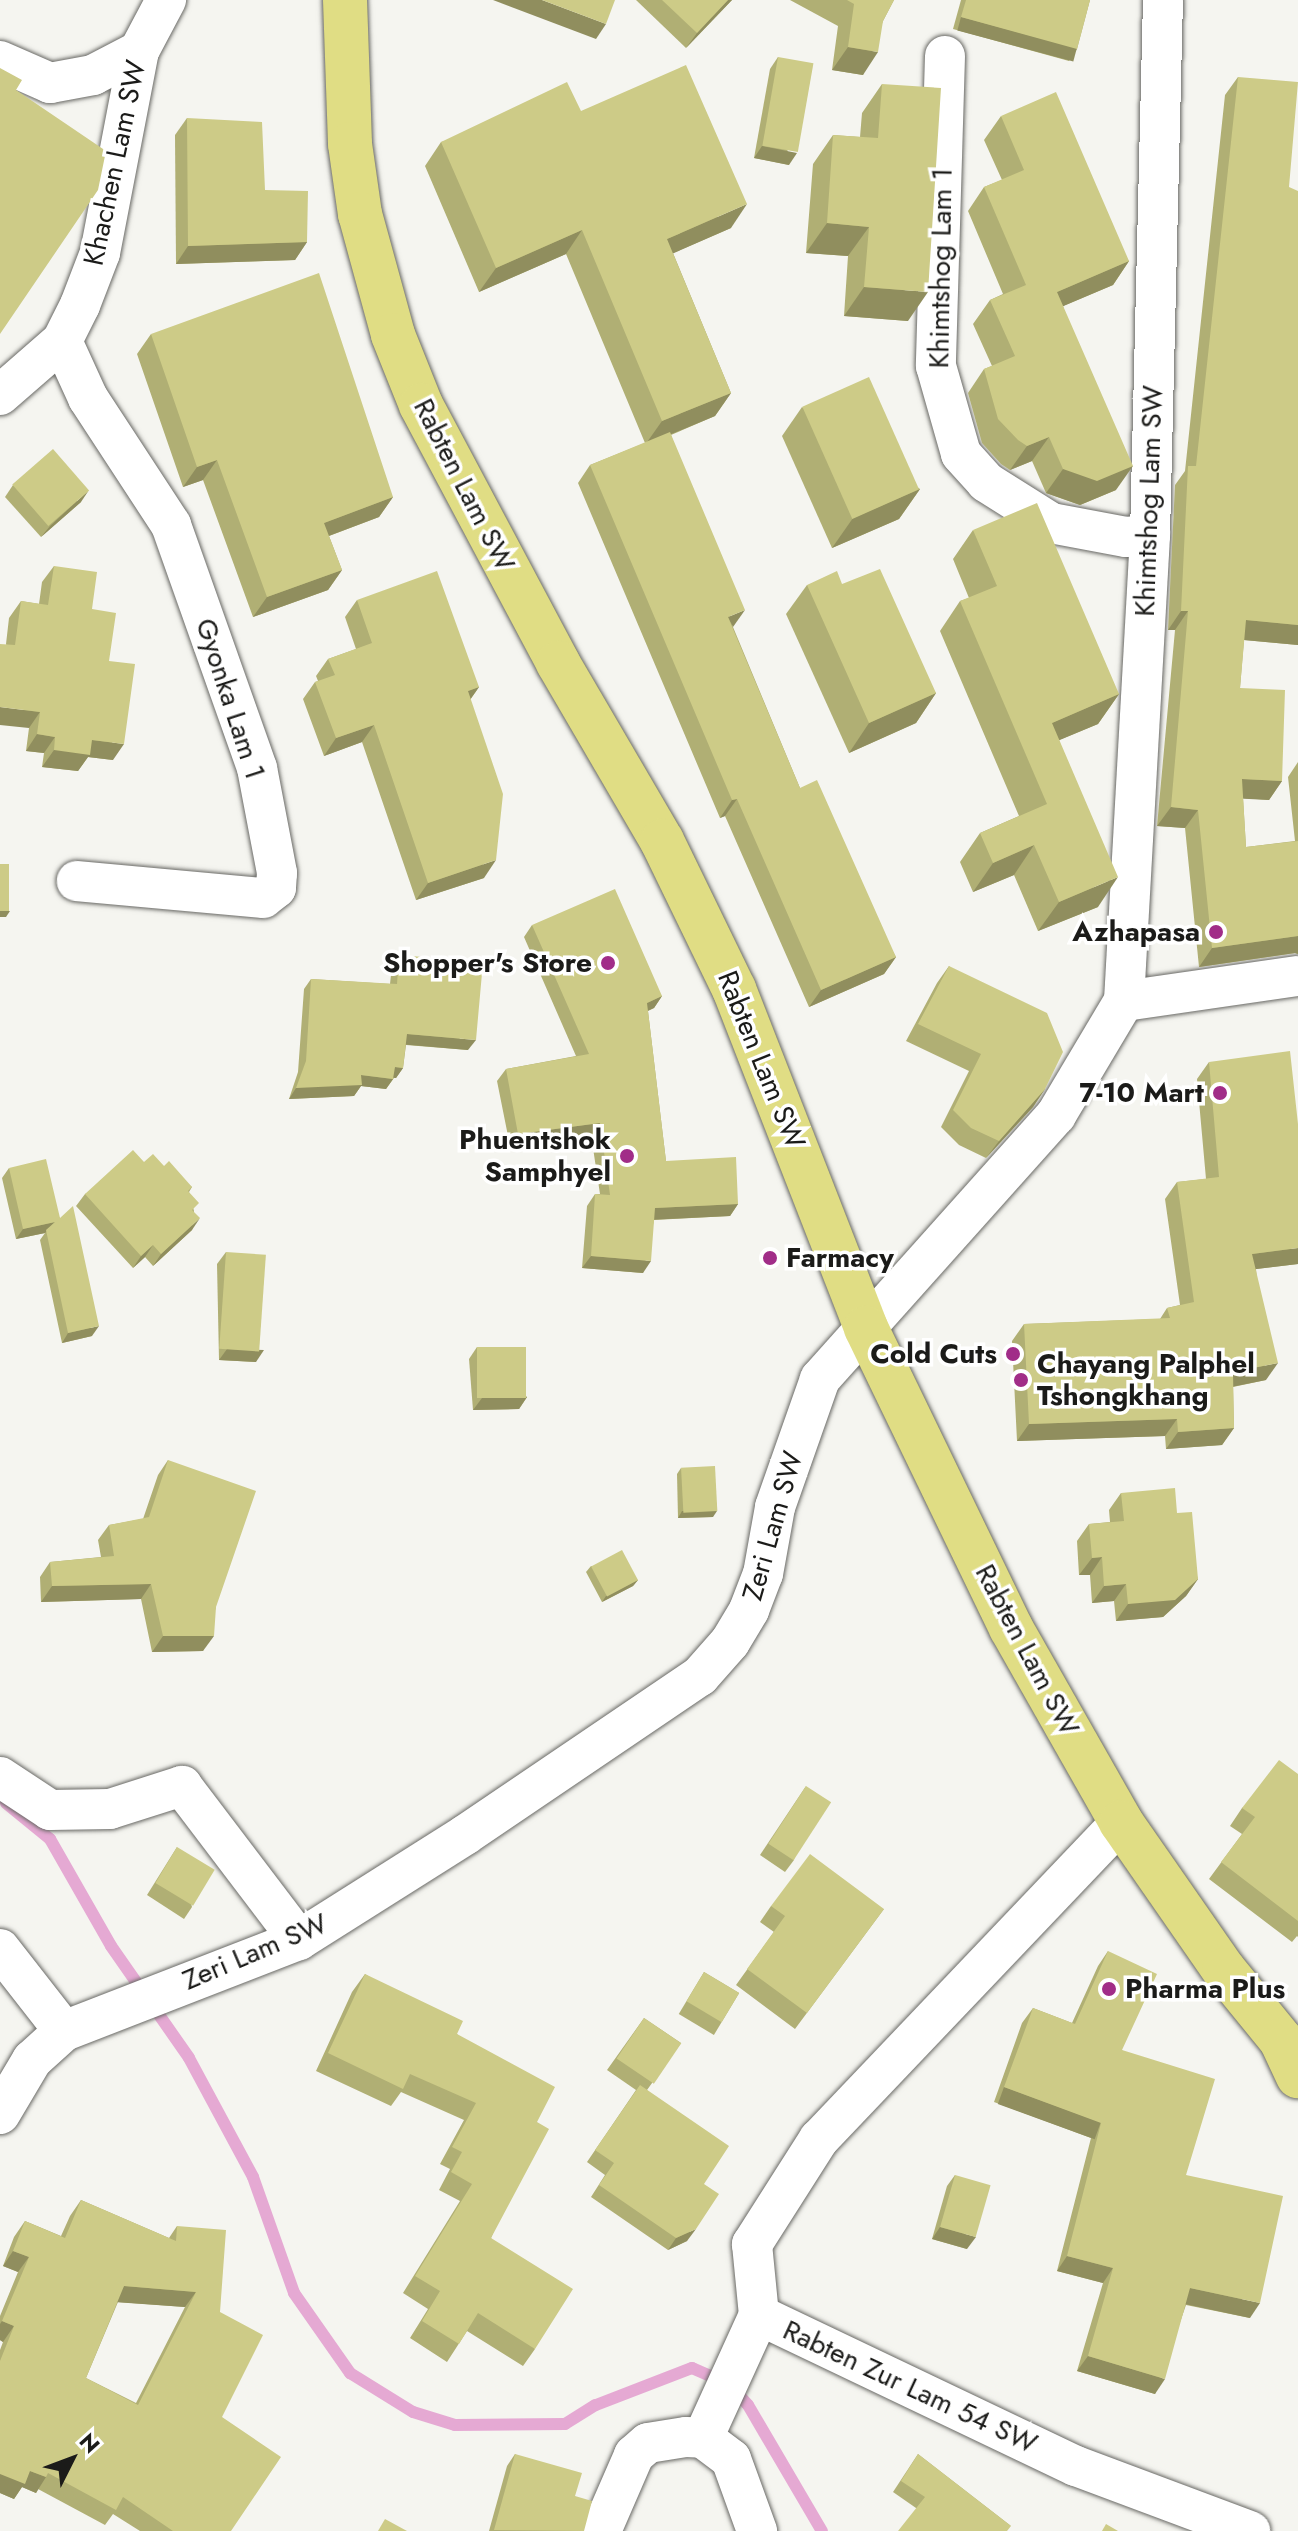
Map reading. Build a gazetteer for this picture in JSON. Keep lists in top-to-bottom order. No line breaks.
{"streets":{"main road":["Rabten Lam SW"],"street":["Khachen Lam SW","Khimtshog Lam 1","Khimtshog Lam SW","Gyonka Lam 1","Zeri Lam SW","Rabten Zur Lam 54 SW"]},"crossings":[["Khachen Lam SW","Gyonka Lam 1"],["Khimtshog Lam 1","Khimtshog Lam SW"],["Rabten Lam SW","Zeri Lam SW"],["Rabten Lam SW","Rabten Zur Lam 54 SW"],["Khimtshog Lam SW","Zeri Lam SW"]],"places":["Azhapasa","Shopper's Store","7-10 Mart","Phuentshok Samphyel","Farmacy","Cold Cuts","Chayang Palphel Tshongkhang","Pharma Plus"],"north":"top right"}
